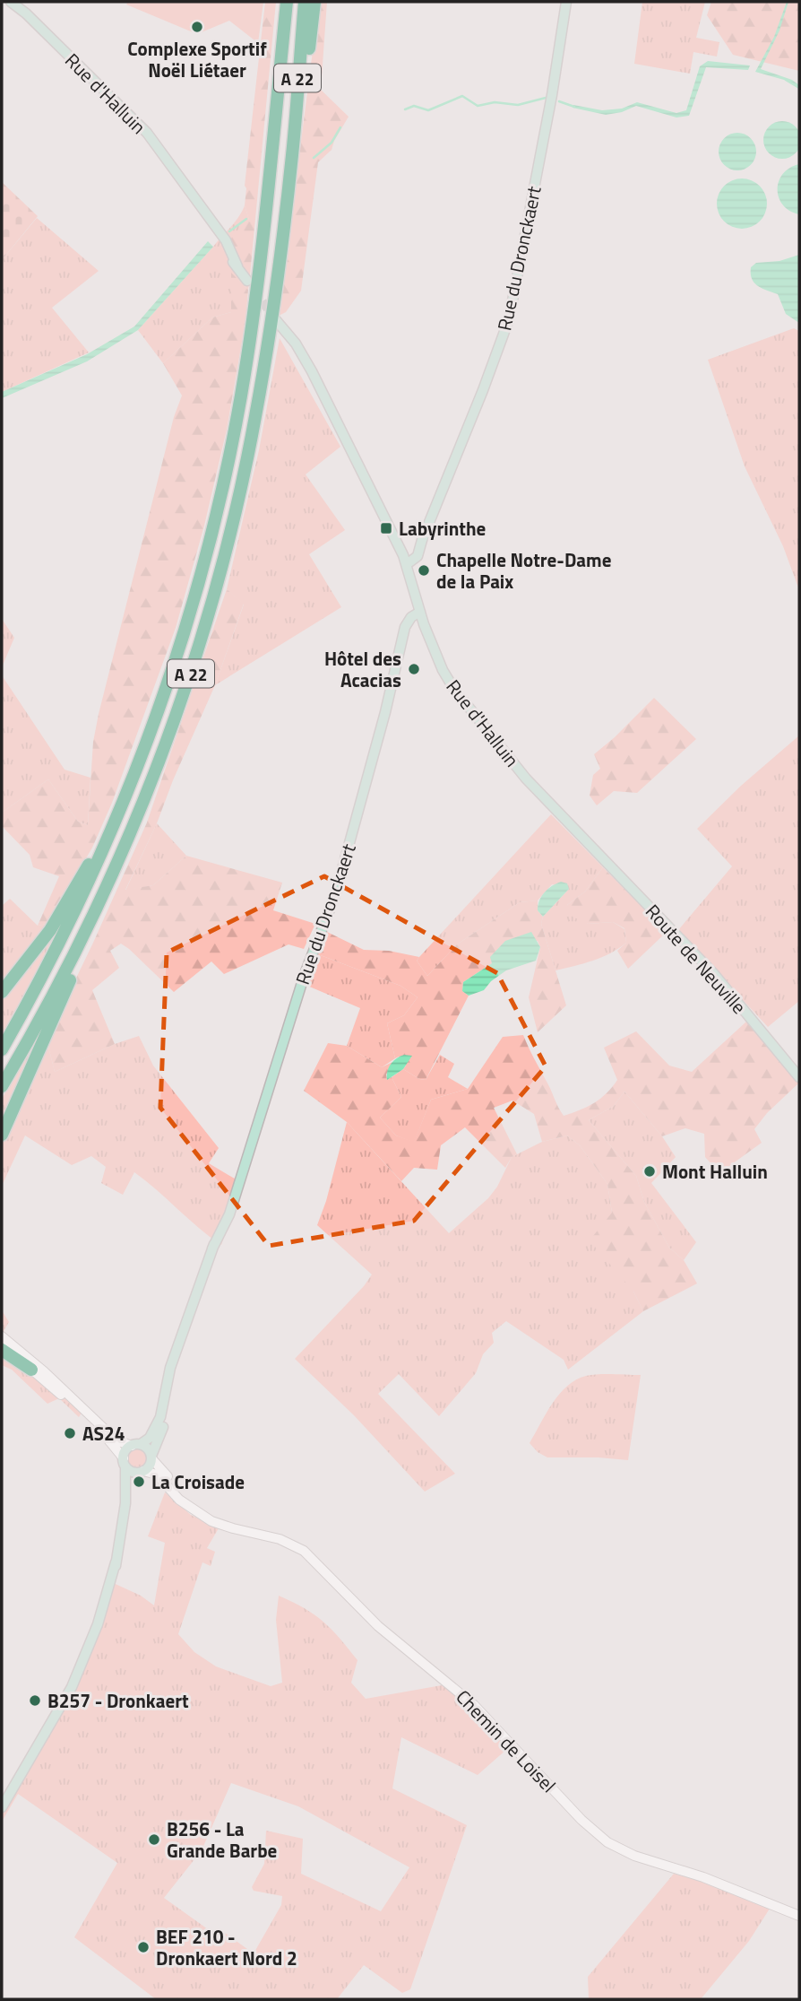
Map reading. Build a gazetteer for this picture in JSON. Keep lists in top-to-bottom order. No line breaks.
{"streets":{"highway":["A 22"],"main road":["Rue d'Halluin","Rue du Dronckaert","Route de Neuville"],"street":["Chemin de Loisel"]},"crossings":[["Rue d'Halluin","Rue du Dronckaert"],["Rue d'Halluin","Route de Neuville"],["Rue du Dronckaert","Chemin de Loisel"]],"places":{"other":["Complexe Sportif Noël Liétaer","Chapelle Notre-Dame de la Paix","Hôtel des Acacias","Mont Halluin","AS24","La Croisade","B257 - Dronkaert","B256 - La Grande Barbe","BEF 210 - Dronkaert Nord 2"],"transit":["Labyrinthe"]}}
